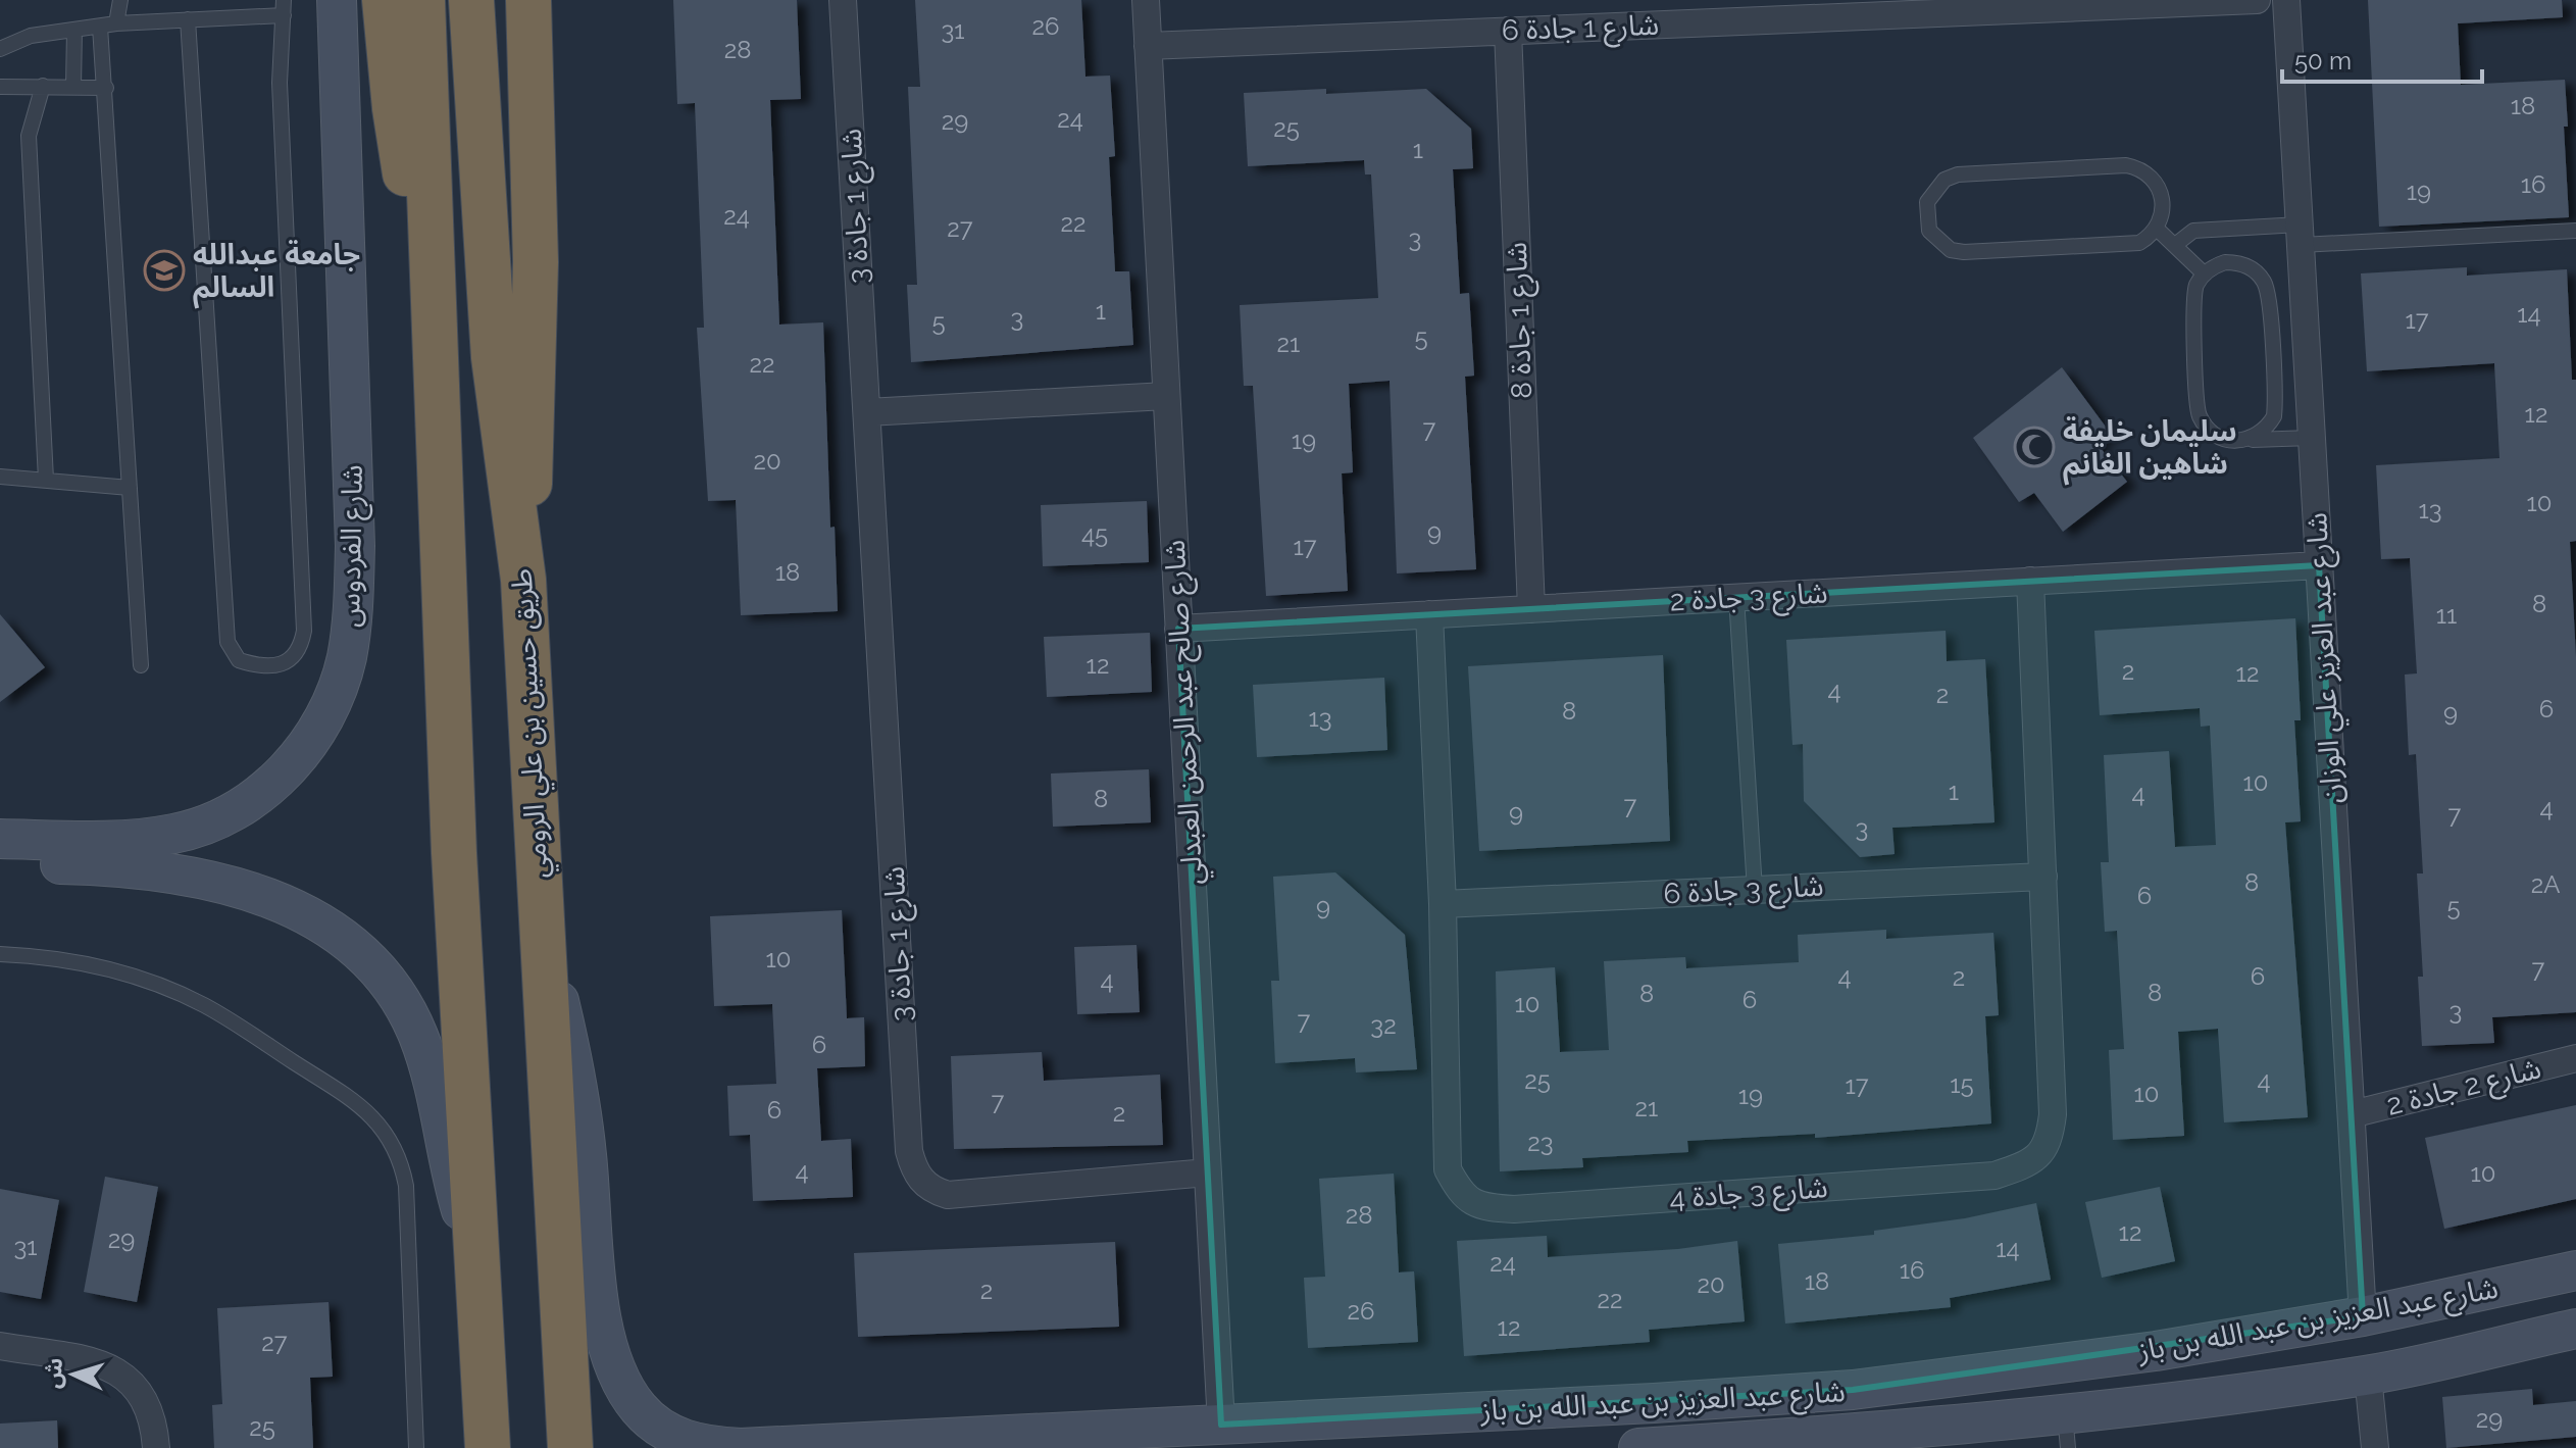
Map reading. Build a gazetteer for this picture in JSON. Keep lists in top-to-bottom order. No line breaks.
{"streets":{"highway":["طريق حسين بن علي الرومي"],"street":["شارع 1 جادة 6","شارع 1 جادة 3","شارع 1 جادة 8","شارع الفردوس","شارع 3 جادة 2","شارع عبد العزيز علي الوزان","شارع صالح عبد الرحمن العبدلي","شارع 3 جادة 6","شارع 2 جادة 2","شارع 3 جادة 4","شارع عبد العزيز بن عبد الله بن باز"]},"crossings":[["شارع 1 جادة 6","شارع 1 جادة 8"],["شارع 1 جادة 6","شارع صالح عبد الرحمن العبدلي"],["شارع 1 جادة 3","شارع صالح عبد الرحمن العبدلي"],["شارع 1 جادة 8","شارع 3 جادة 2"],["شارع 3 جادة 2","شارع عبد العزيز علي الوزان"],["شارع 3 جادة 2","شارع صالح عبد الرحمن العبدلي"],["شارع 3 جادة 2","شارع 3 جادة 4"],["شارع عبد العزيز علي الوزان","شارع 2 جادة 2"],["شارع عبد العزيز علي الوزان","شارع عبد العزيز بن عبد الله بن باز"],["شارع صالح عبد الرحمن العبدلي","شارع عبد العزيز بن عبد الله بن باز"],["طريق حسين بن علي الرومي","شارع عبد العزيز بن عبد الله بن باز"],["شارع 3 جادة 6","شارع 3 جادة 4"]],"places":{"school or university":["جامعة عبدالله السالم"],"mosque":["سليمان خليفة شاهين الغانم"]},"house_numbers":["26","31","28","18","24","29","25","1","16","19","24","22","27","3","1","14","3","17","5","5","21","22","12","7","19","20","10","13","9","45","17","18","8","11","12","2","12","4","2","6","8","9","13","10","1","4","8","7","4","9","7","3","8","2A","6","9","5","10","7","4","6","2","4","8","8","6","10","3","7","32","6","25","4","15","17","10","19","7","21","6","2","23","4","10","28","12","29","31","14","24","16","18","20","2","22","26","12","27","29","25"],"scale_bar":"50 m","north":"left"}
